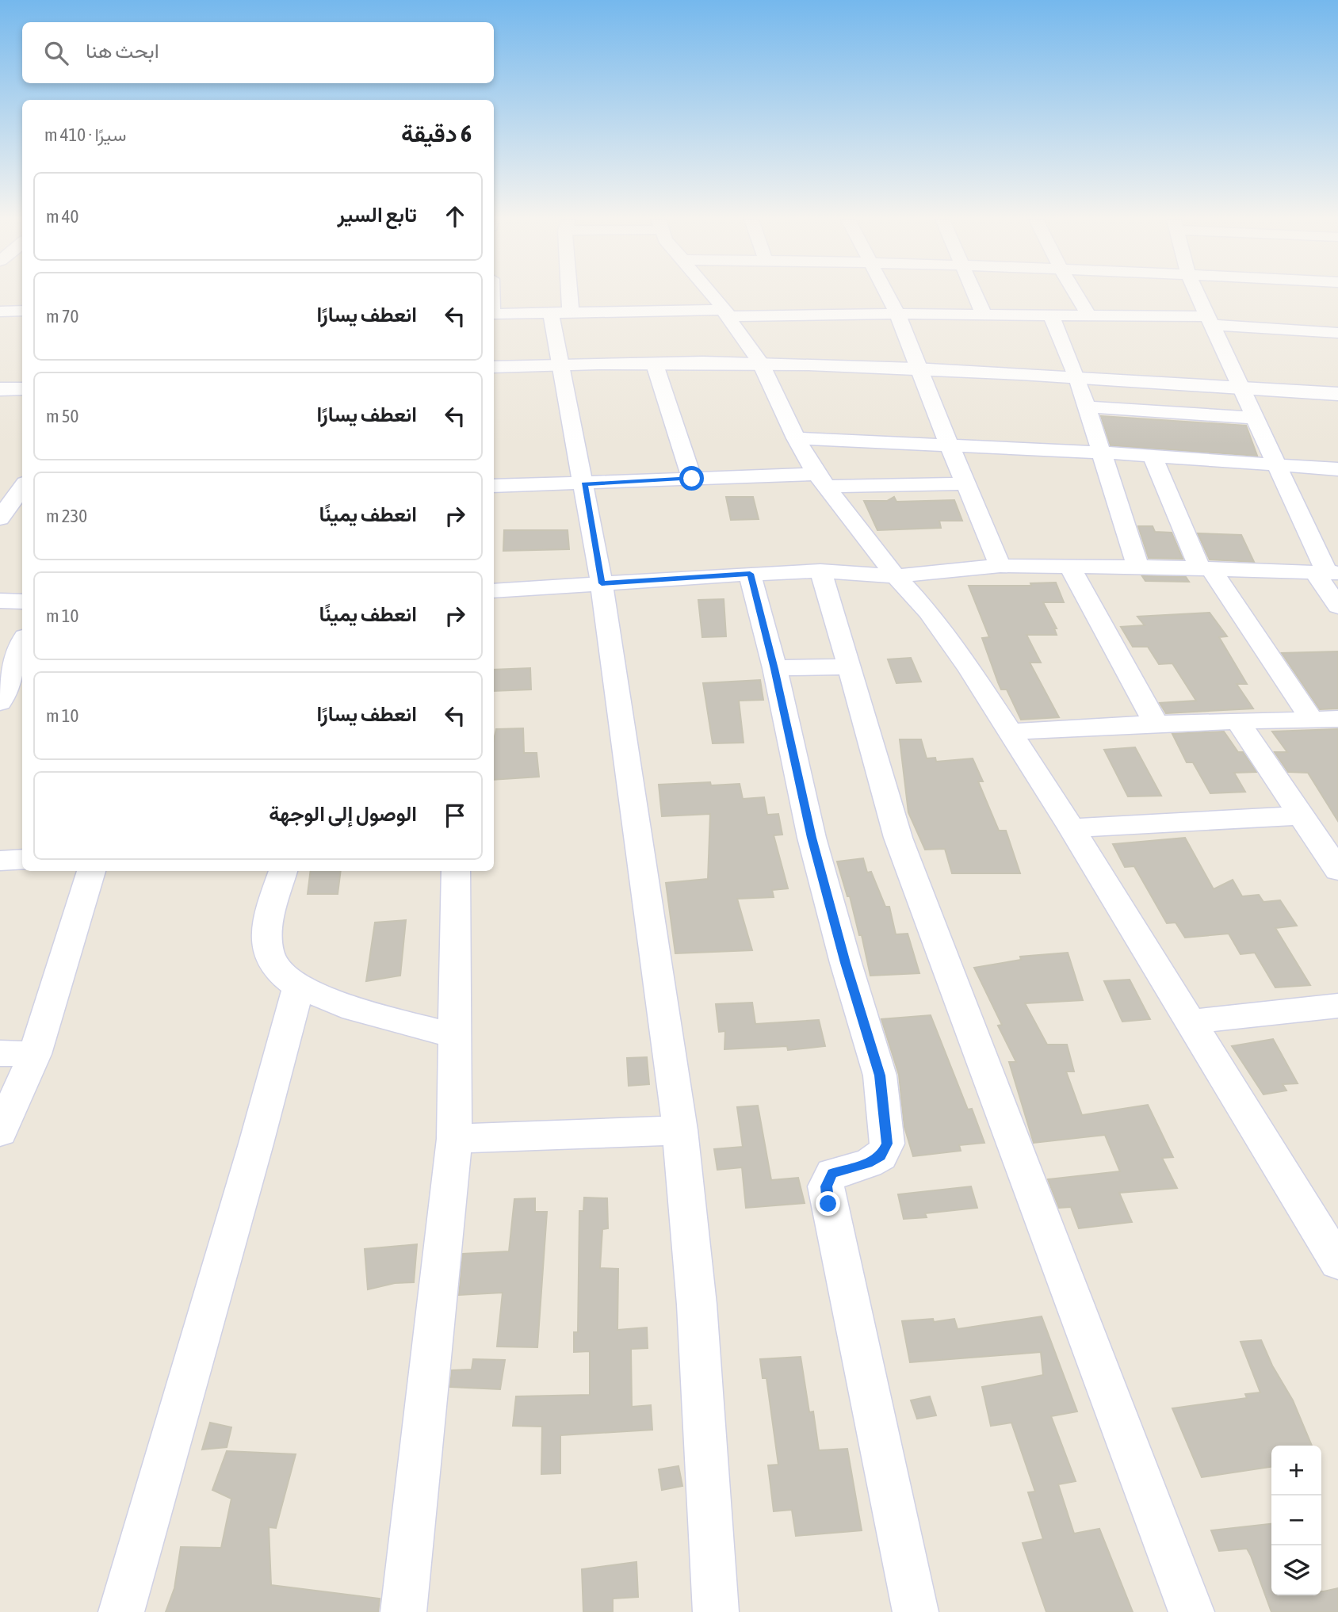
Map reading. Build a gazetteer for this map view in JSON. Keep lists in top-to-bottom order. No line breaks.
{"page":{"search":"ابحث هنا","heading":["6 دقيقة","سيرًا · 410 m"],"list":[["تابع السير","40 m"],["انعطف يسارًا","70 m"],["انعطف يسارًا","50 m"],["انعطف يمينًا","230 m"],["انعطف يمينًا","10 m"],["انعطف يسارًا","10 m"],"الوصول إلى الوجهة"],"map_buttons":["+","−"]}}
